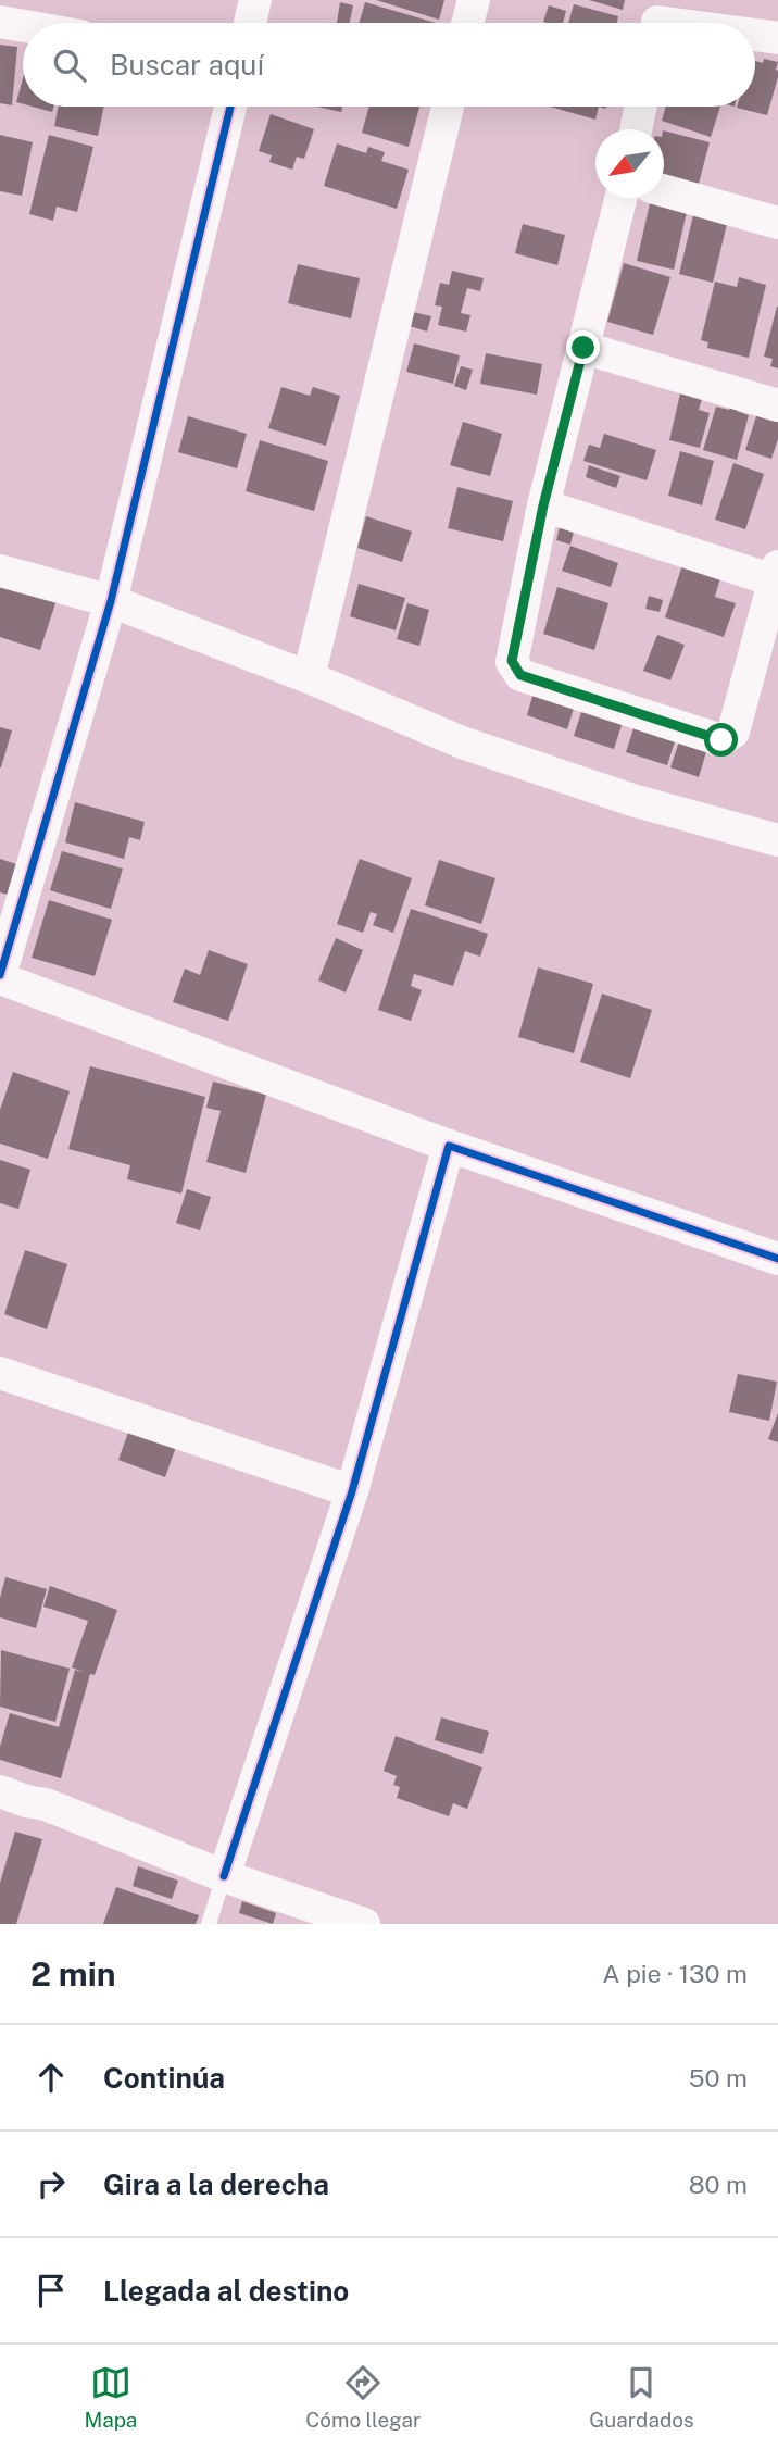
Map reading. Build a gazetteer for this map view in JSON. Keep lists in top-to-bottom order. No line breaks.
{"north":"bottom left","page":{"search":"Buscar aquí","heading":["2 min","A pie · 130 m"],"list":[["Continúa","50 m"],["Gira a la derecha","80 m"],"Llegada al destino"],"nav":["Mapa","Cómo llegar","Guardados"]}}
